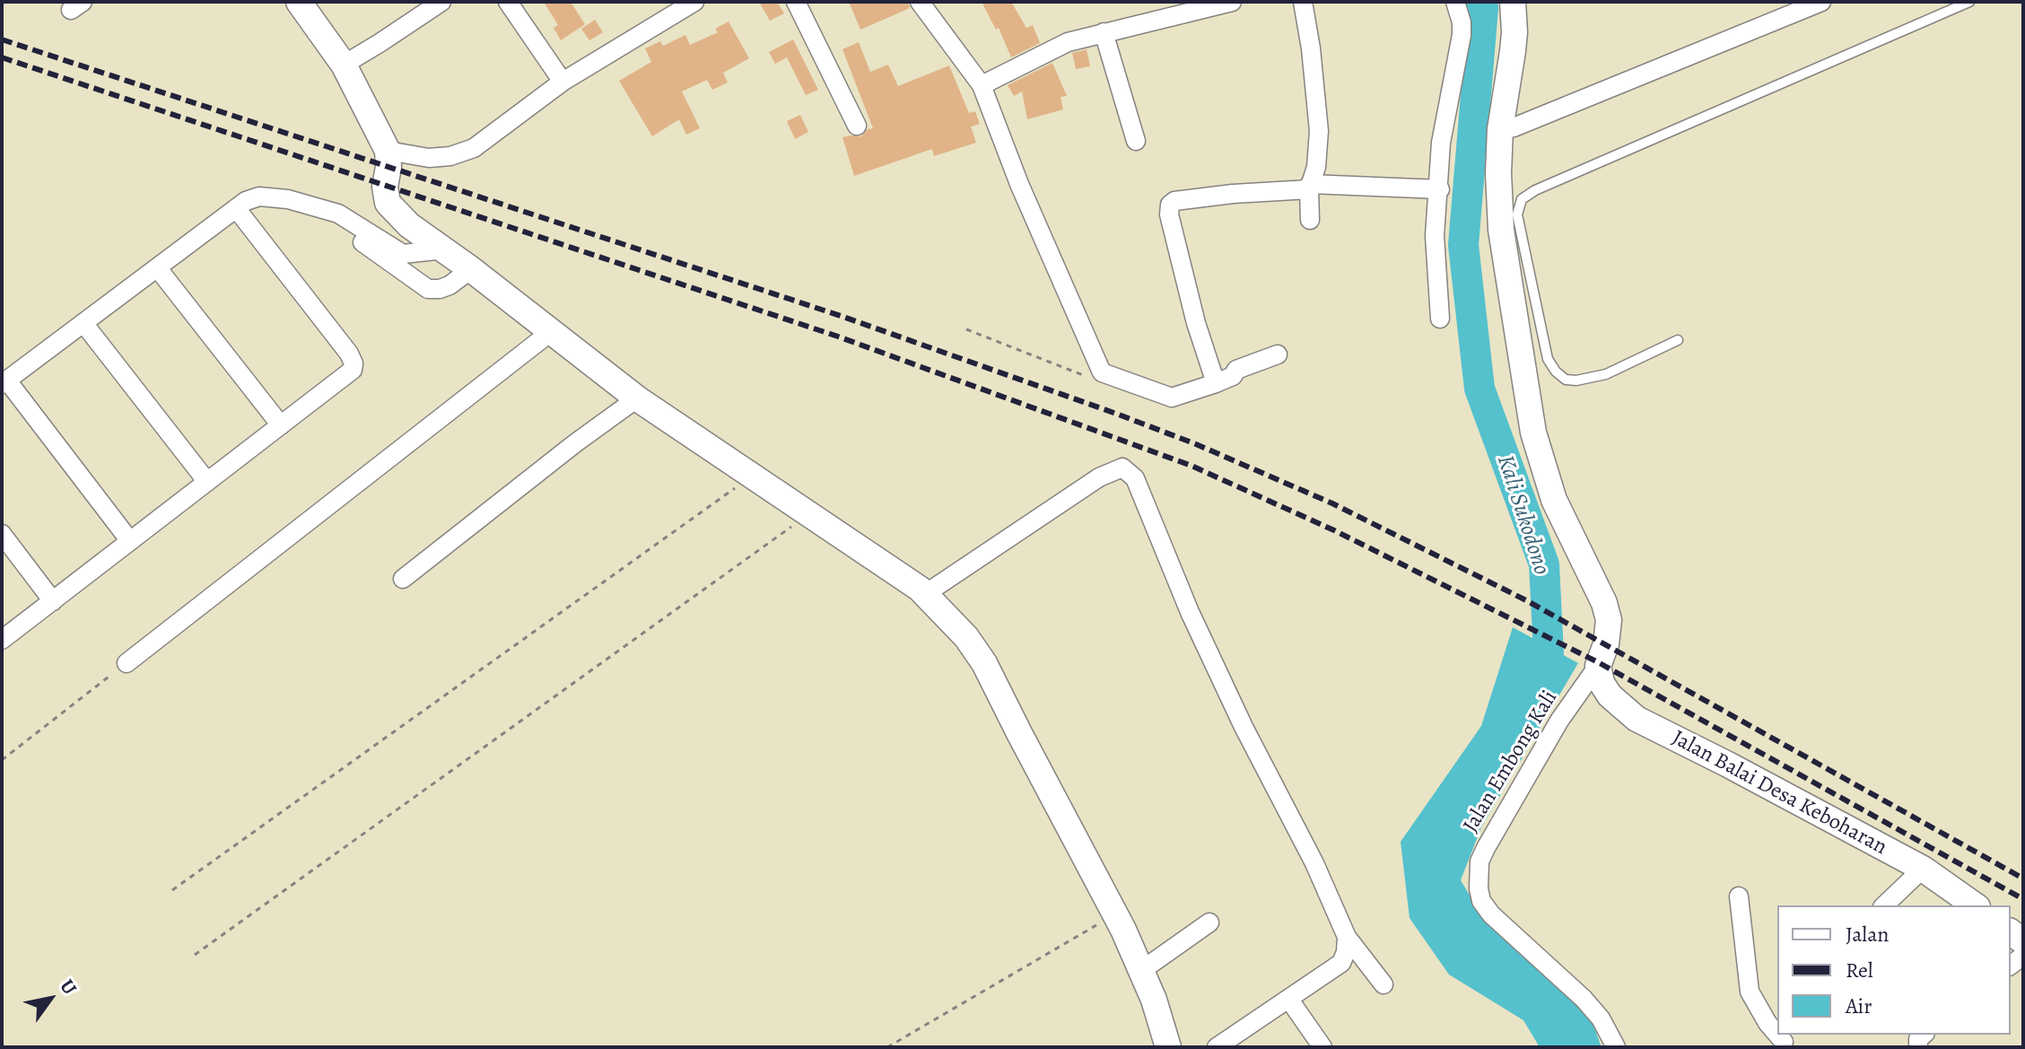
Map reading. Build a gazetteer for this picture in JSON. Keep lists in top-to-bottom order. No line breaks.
{"streets":{"street":["Jalan Embong Kali","Jalan Balai Desa Keboharan"]},"crossings":[["Jalan Embong Kali","Jalan Balai Desa Keboharan"]],"water":["Kali Sukodono"],"legend":["Jalan","Rel","Air"],"north":"top right"}
